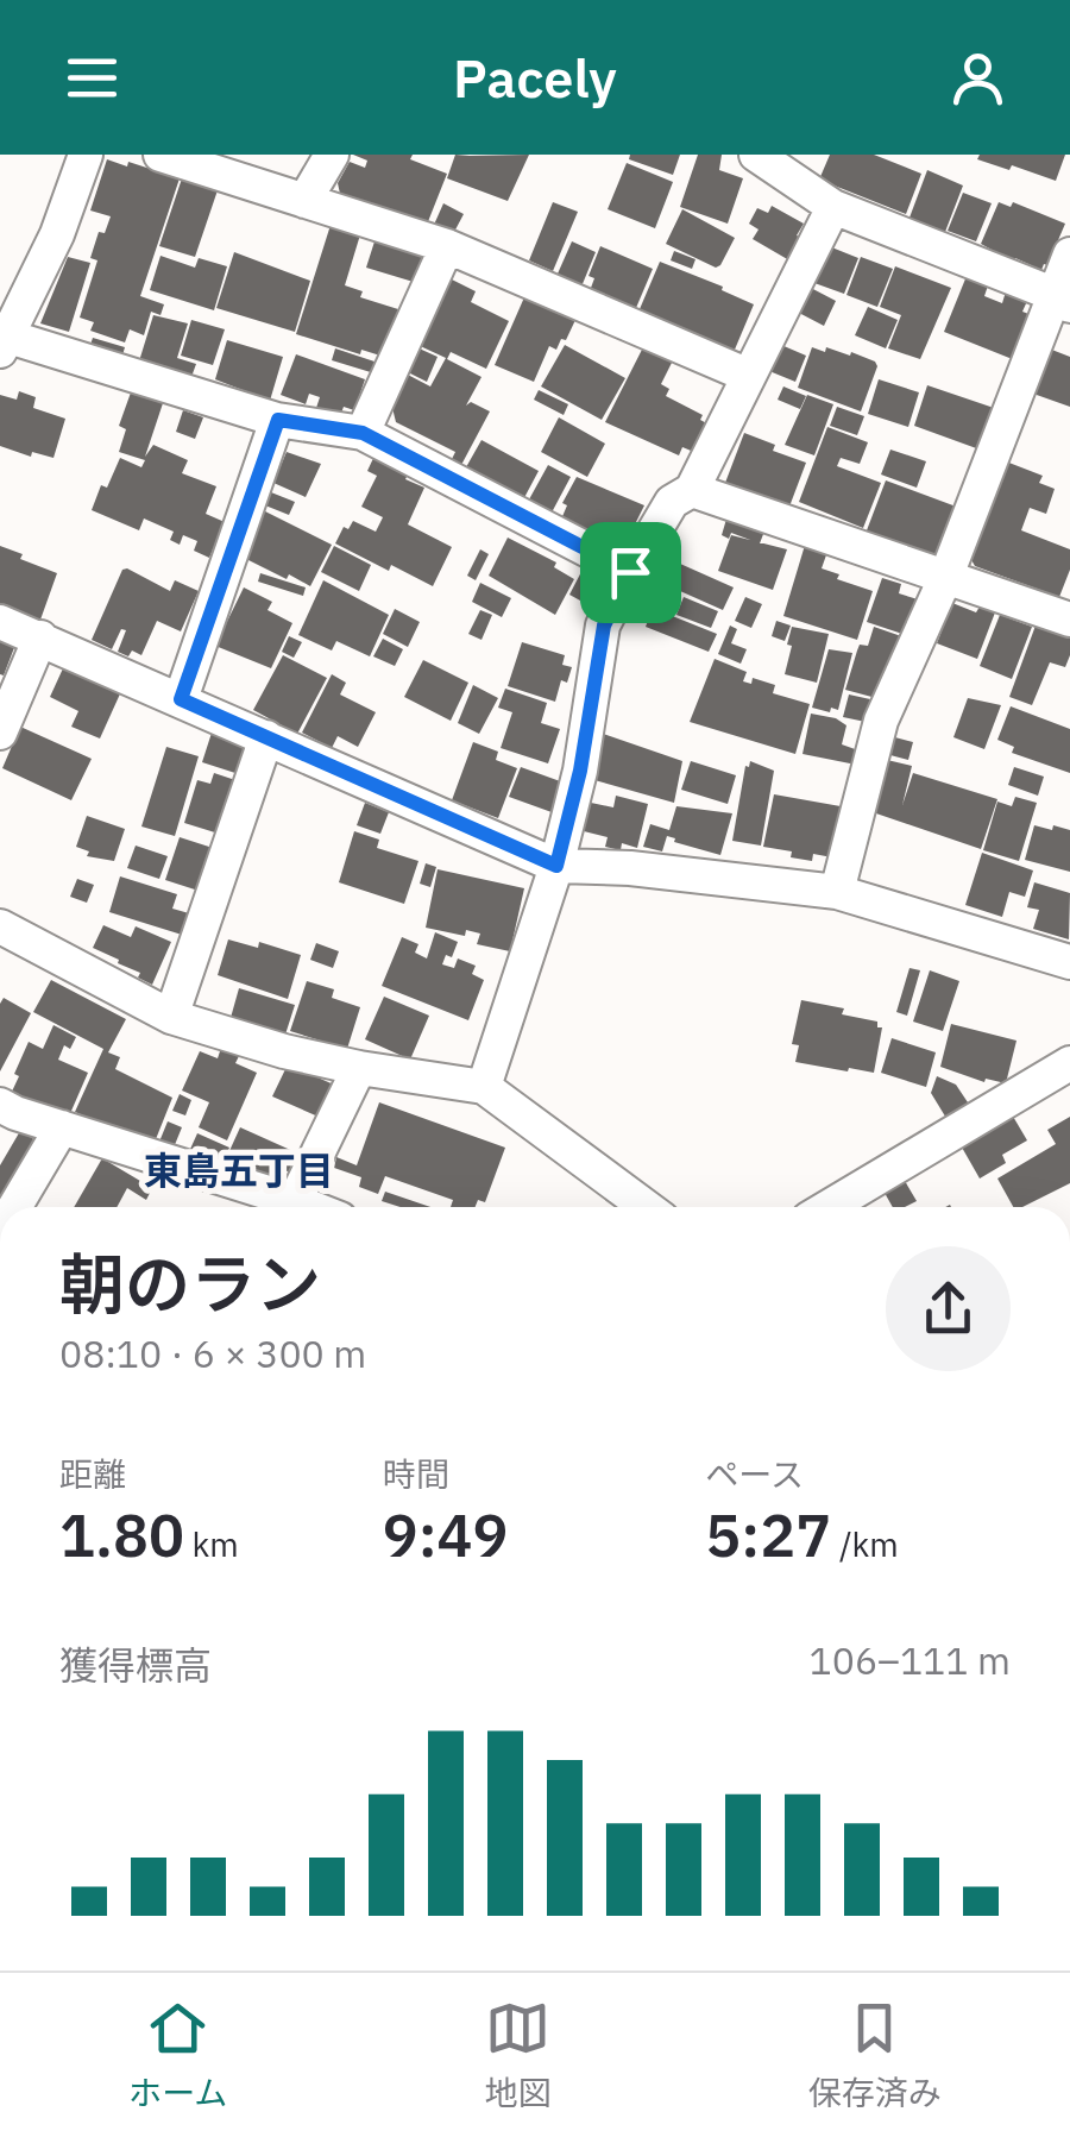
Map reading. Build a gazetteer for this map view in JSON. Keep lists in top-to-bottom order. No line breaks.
{"districts":["東島五丁目"],"page":{"header":"Pacely","heading":["朝のラン","08:10 · 6 × 300 m"],"stats":[["距離","1.80 km"],["時間","9:49"],["ペース","5:27 /km"]],"chart":["獲得標高","106–111 m"],"tabs":["ホーム","地図","保存済み"]}}
